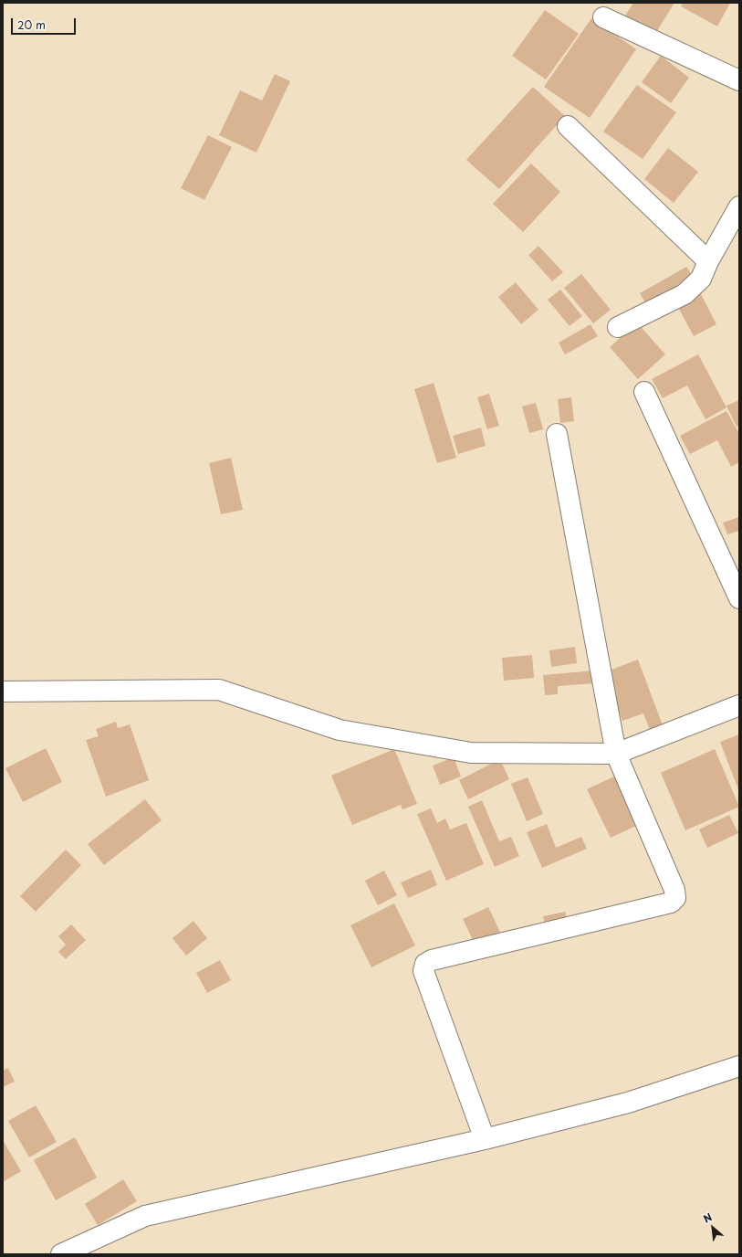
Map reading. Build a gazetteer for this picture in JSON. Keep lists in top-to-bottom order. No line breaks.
{"scale_bar":"20 m","north":"top left"}
